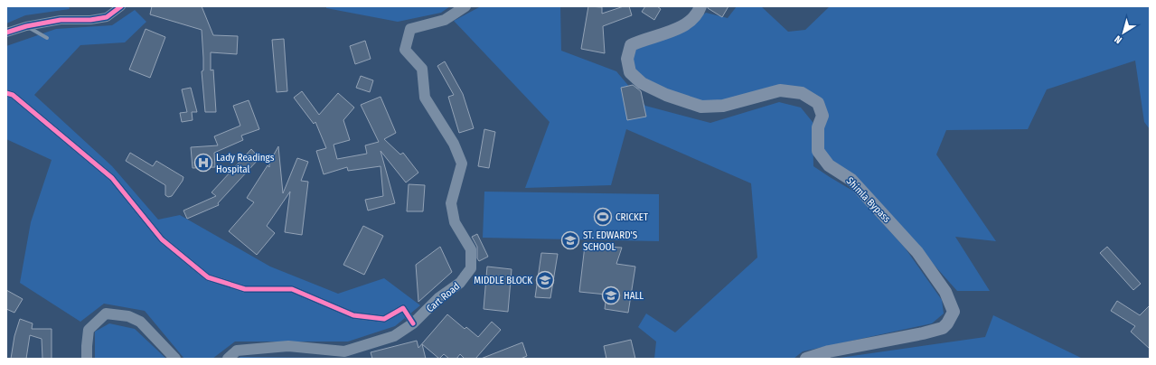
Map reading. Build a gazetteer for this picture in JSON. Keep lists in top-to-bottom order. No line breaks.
{"streets":{"highway":["Shimla Bypass"],"main road":["Cart Road"]},"places":{"hospital":["Lady Readings Hospital"],"sports":["CRICKET"],"school or university":["ST. EDWARD'S SCHOOL","MIDDLE BLOCK","HALL"]},"north":"bottom left"}
